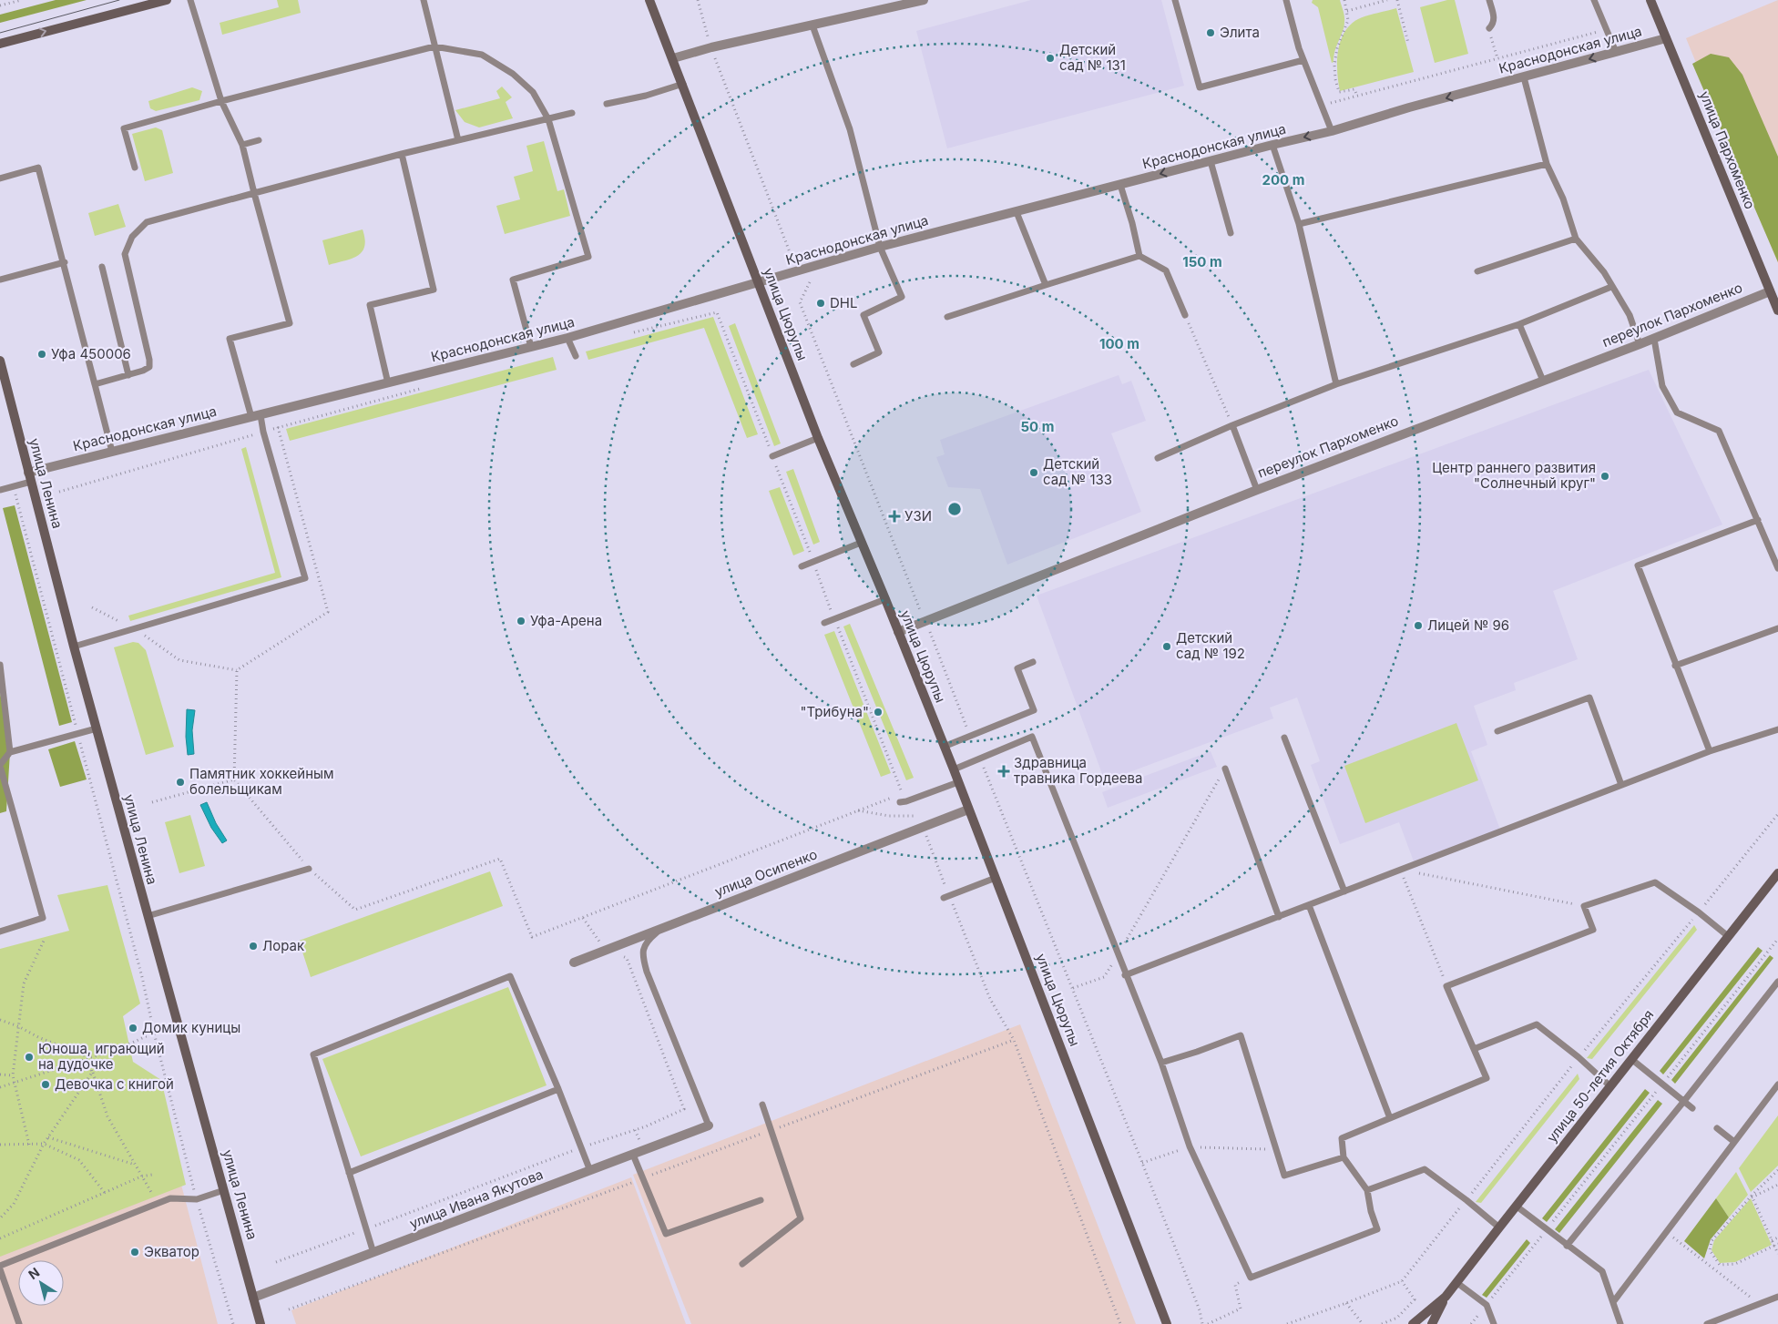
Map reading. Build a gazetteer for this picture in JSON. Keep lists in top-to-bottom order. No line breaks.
{"streets":{"main road":["улица Пархоменко","улица Цюрупы","улица Ленина","улица 50-летия Октября"],"street":["Краснодонская улица","переулок Пархоменко","улица Осипенко","улица Ивана Якутова"]},"crossings":[["Краснодонская улица","улица Пархоменко"],["Краснодонская улица","улица Цюрупы"],["Краснодонская улица","улица Ленина"],["улица Пархоменко","переулок Пархоменко"],["улица Цюрупы","переулок Пархоменко"],["улица Цюрупы","улица Осипенко"],["улица Ленина","улица Ивана Якутова"]],"places":{"other":["Элита","Детский сад № 131","DHL","Уфа 450006","Детский сад № 133","Центр раннего развития \"Солнечный круг\"","Уфа-Арена","Лицей № 96","Детский сад № 192","\"Трибуна\"","Памятник хоккейным болельщикам","Лорак","Домик куницы","Юноша, играющий на дудочке","Девочка с книгой","Экватор"],"health":["УЗИ","Здравница травника Гордеева"]},"north":"top left","rings":["200 m","150 m","100 m","50 m"]}
